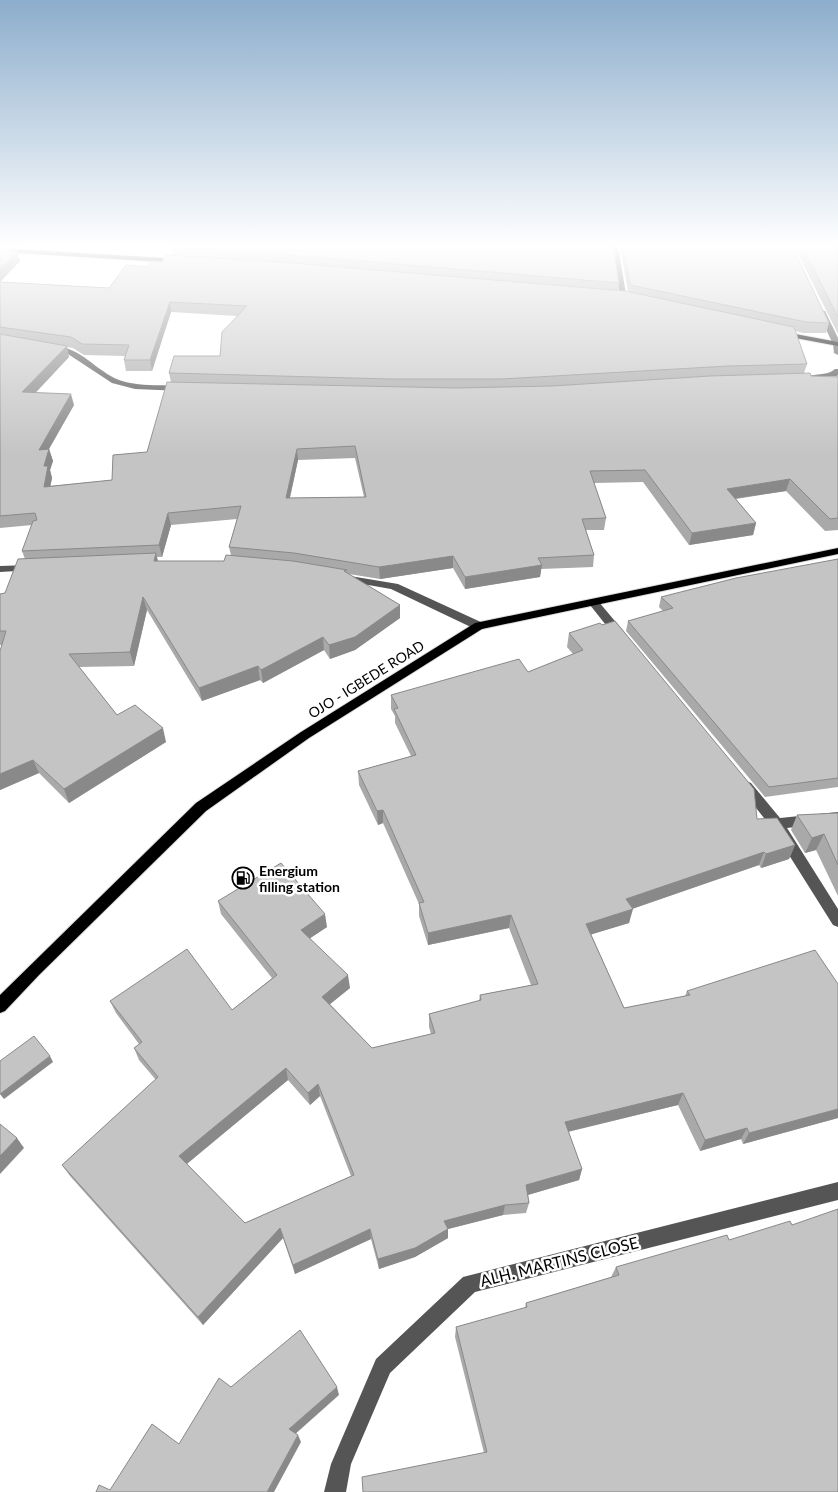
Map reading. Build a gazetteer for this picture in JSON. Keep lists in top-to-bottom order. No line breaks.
{"streets":{"main road":["OJO - IGBEDE ROAD"],"street":["ALH. MARTINS CLOSE"]},"places":{"fuel station":["Energium filling station"]}}
